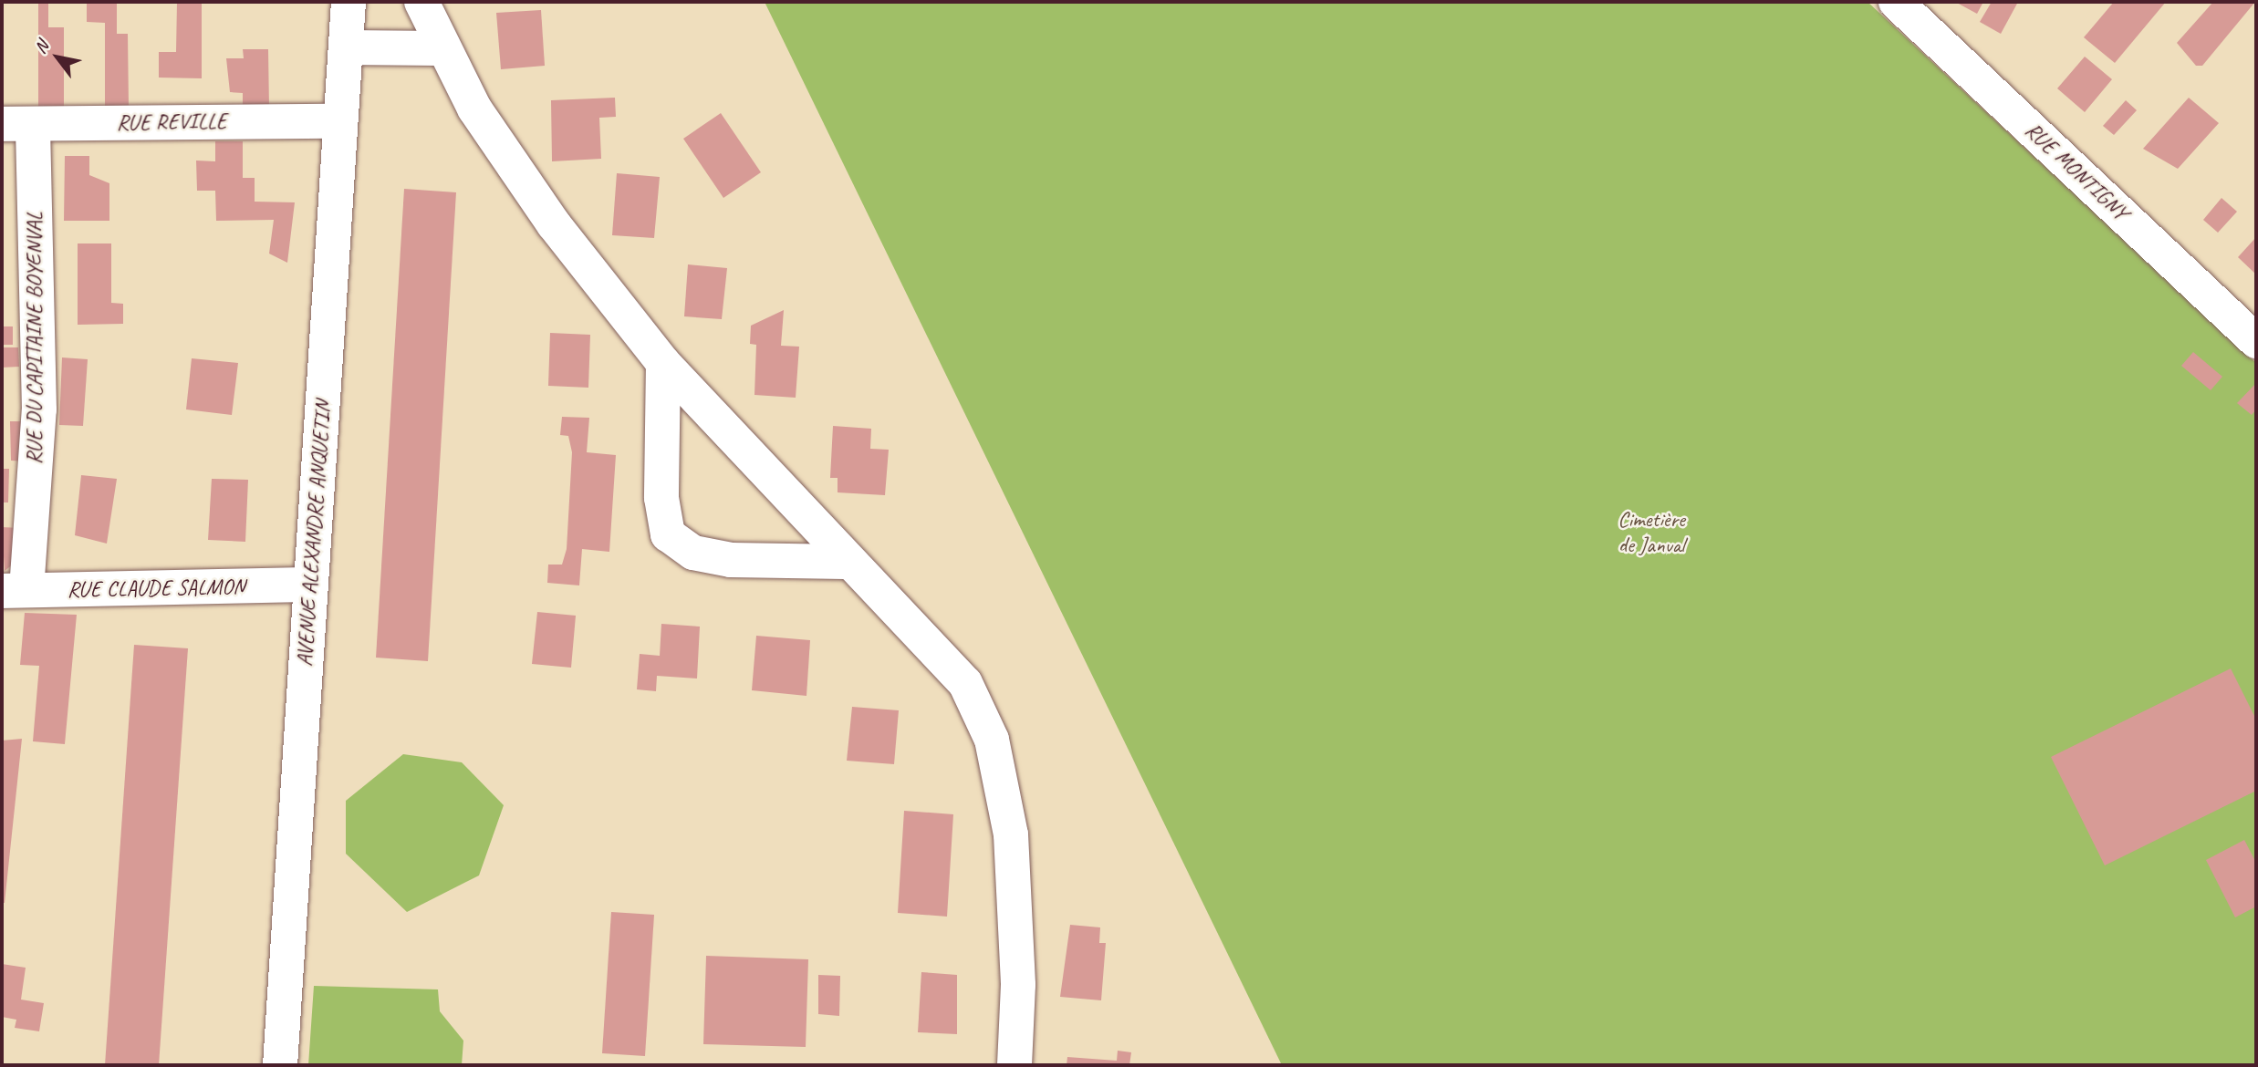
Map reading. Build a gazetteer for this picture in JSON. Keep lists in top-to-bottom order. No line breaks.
{"streets":{"street":["RUE REVILLE","RUE MONTIGNY","RUE DU CAPITAINE BOYENVAL","AVENUE ALEXANDRE ANQUETIN","RUE CLAUDE SALMON"]},"crossings":[["RUE REVILLE","RUE DU CAPITAINE BOYENVAL"],["RUE REVILLE","AVENUE ALEXANDRE ANQUETIN"],["RUE DU CAPITAINE BOYENVAL","RUE CLAUDE SALMON"],["AVENUE ALEXANDRE ANQUETIN","RUE CLAUDE SALMON"]],"parks":["Cimetière de Janval"],"north":"top left"}
